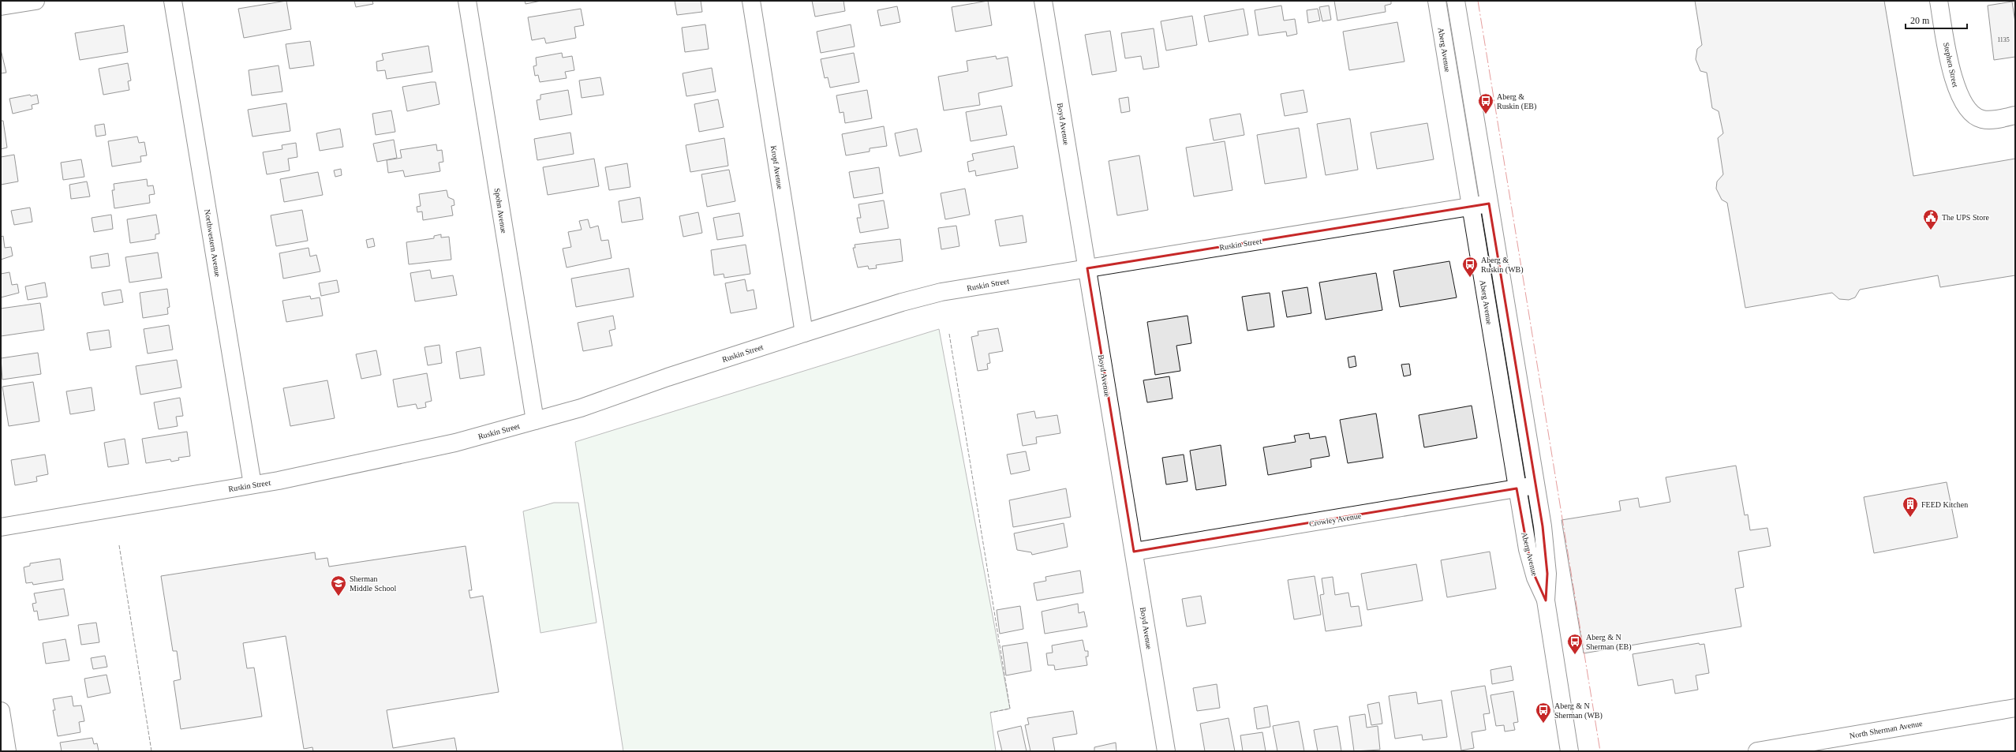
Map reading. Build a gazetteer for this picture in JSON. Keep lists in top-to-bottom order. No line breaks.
{"streets":{"street":["Aberg Avenue","Stephen Street","Boyd Avenue","Kropf Avenue","Spohn Avenue","Northwestern Avenue","Ruskin Street","Crowley Avenue","North Sherman Avenue"]},"crossings":[["Aberg Avenue","Ruskin Street"],["Aberg Avenue","Crowley Avenue"],["Boyd Avenue","Ruskin Street"],["Boyd Avenue","Crowley Avenue"],["Kropf Avenue","Ruskin Street"],["Spohn Avenue","Ruskin Street"],["Northwestern Avenue","Ruskin Street"]],"places":{"bus stop":["Aberg & Ruskin (EB)","Aberg & Ruskin (WB)","Aberg & N Sherman (EB)","Aberg & N Sherman (WB)"],"public building":["The UPS Store"],"building":["FEED Kitchen"],"school or university":["Sherman Middle School"]},"house_numbers":["1135"],"scale_bar":"20 m"}
